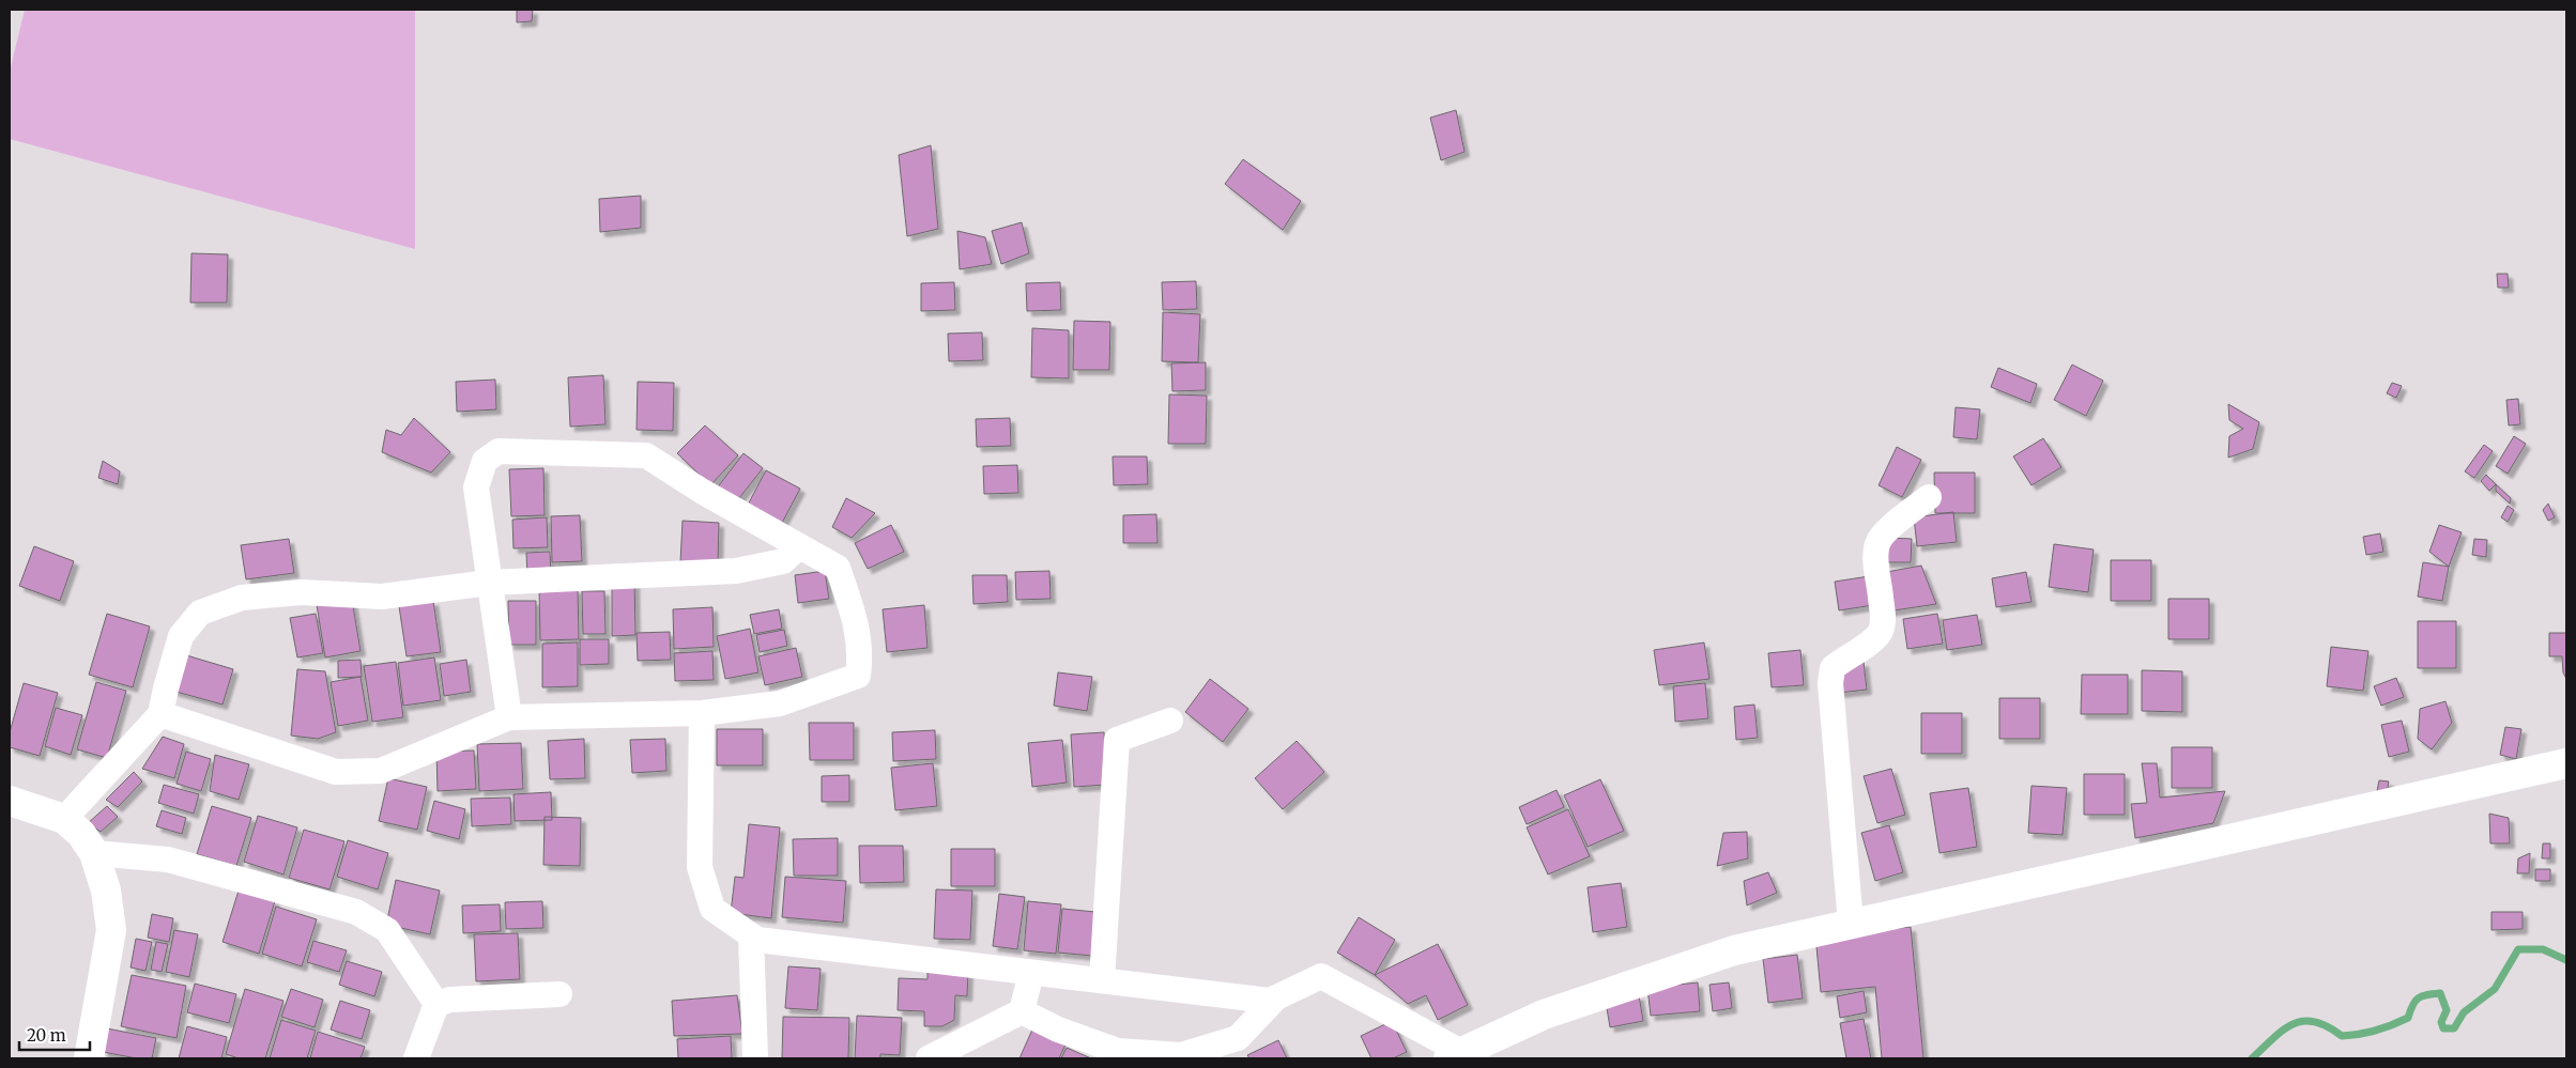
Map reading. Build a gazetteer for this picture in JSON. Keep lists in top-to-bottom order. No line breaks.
{"scale_bar":"20 m"}
